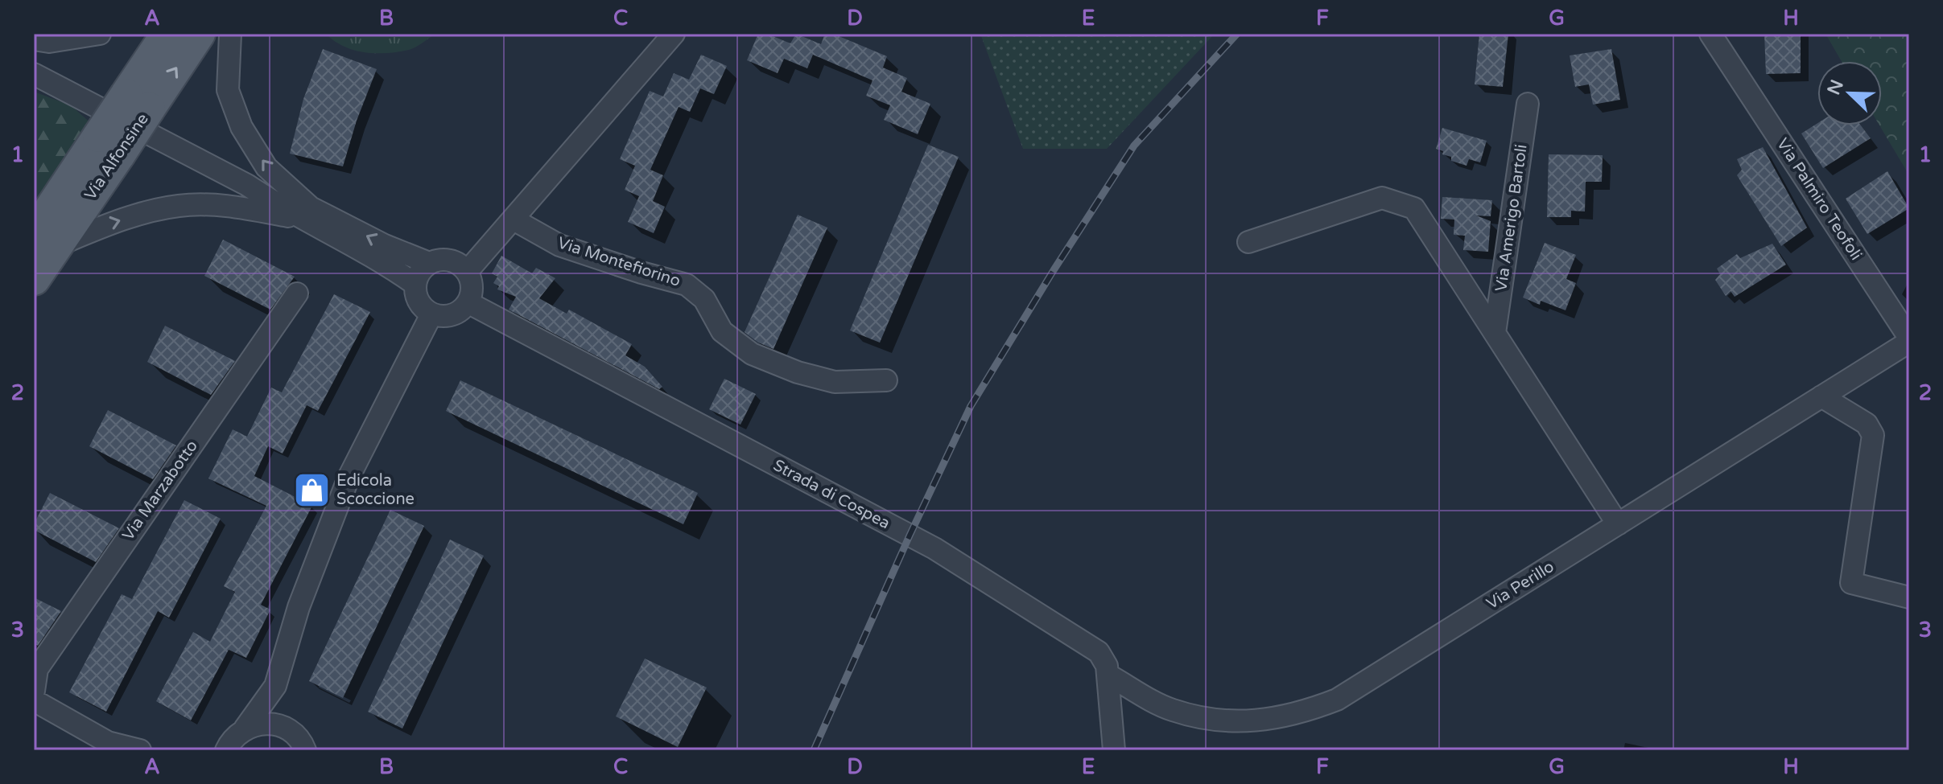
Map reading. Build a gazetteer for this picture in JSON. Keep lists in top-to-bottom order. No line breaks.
{"streets":{"main road":["Via Alfonsine"],"street":["Via Palmiro Teofoli","Via Amerigo Bartoli","Via Montefiorino","Via Marzabotto","Strada di Cospea","Via Perillo"]},"crossings":[["Via Palmiro Teofoli","Via Perillo"],["Via Amerigo Bartoli","Via Perillo"],["Strada di Cospea","Via Perillo"]],"places":{"shop":["Edicola Scoccione"]},"north":"top left","grid":{"columns":["A","B","C","D","E","F","G","H"],"rows":["1","2","3"]}}
